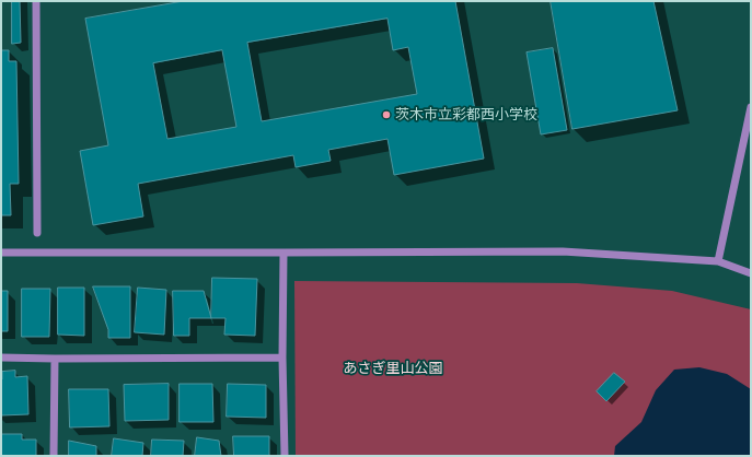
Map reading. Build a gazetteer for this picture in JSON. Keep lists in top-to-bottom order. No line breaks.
{"parks":["あさぎ里山公園"],"places":["茨木市立彩都西小学校"]}
